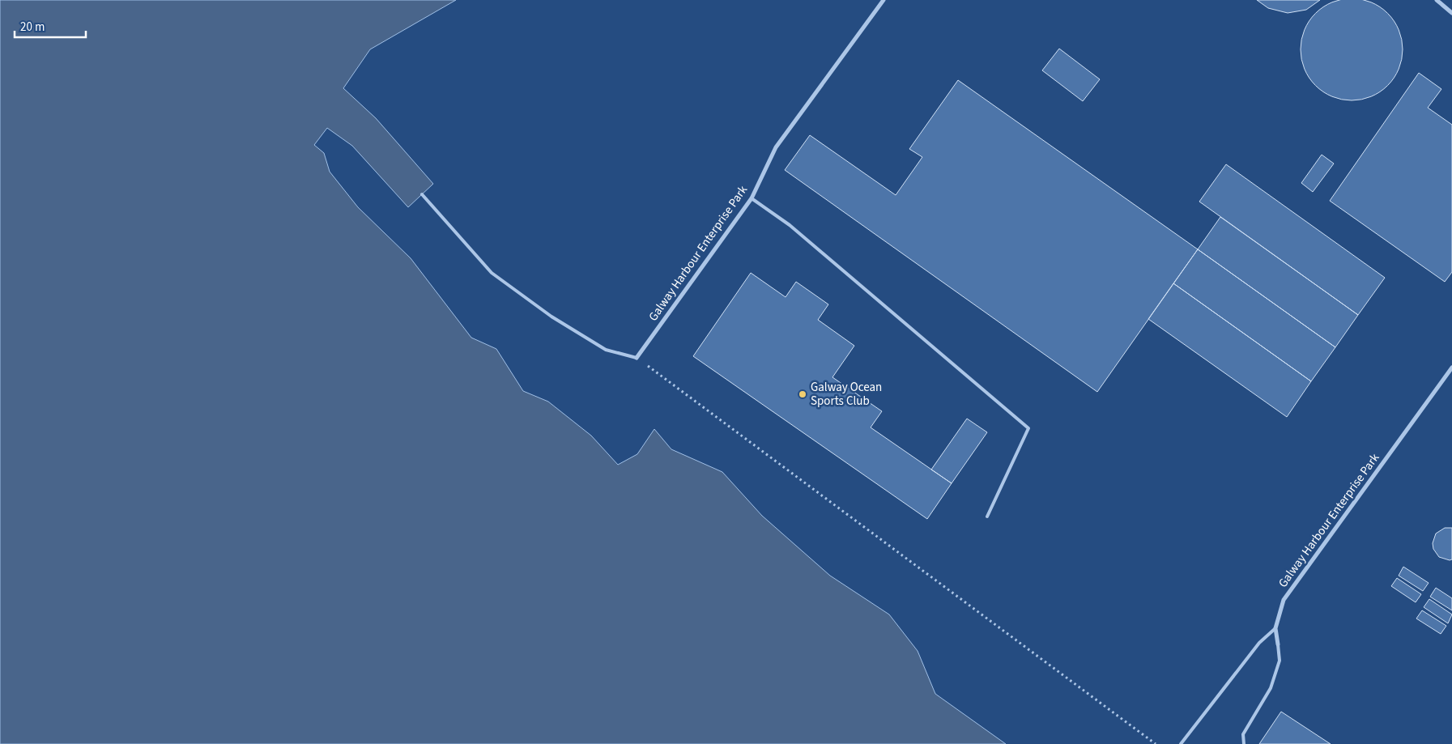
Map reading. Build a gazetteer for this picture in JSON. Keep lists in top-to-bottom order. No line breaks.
{"streets":{"street":["Galway Harbour Enterprise Park"]},"places":["Galway Ocean Sports Club"],"scale_bar":"20 m"}
